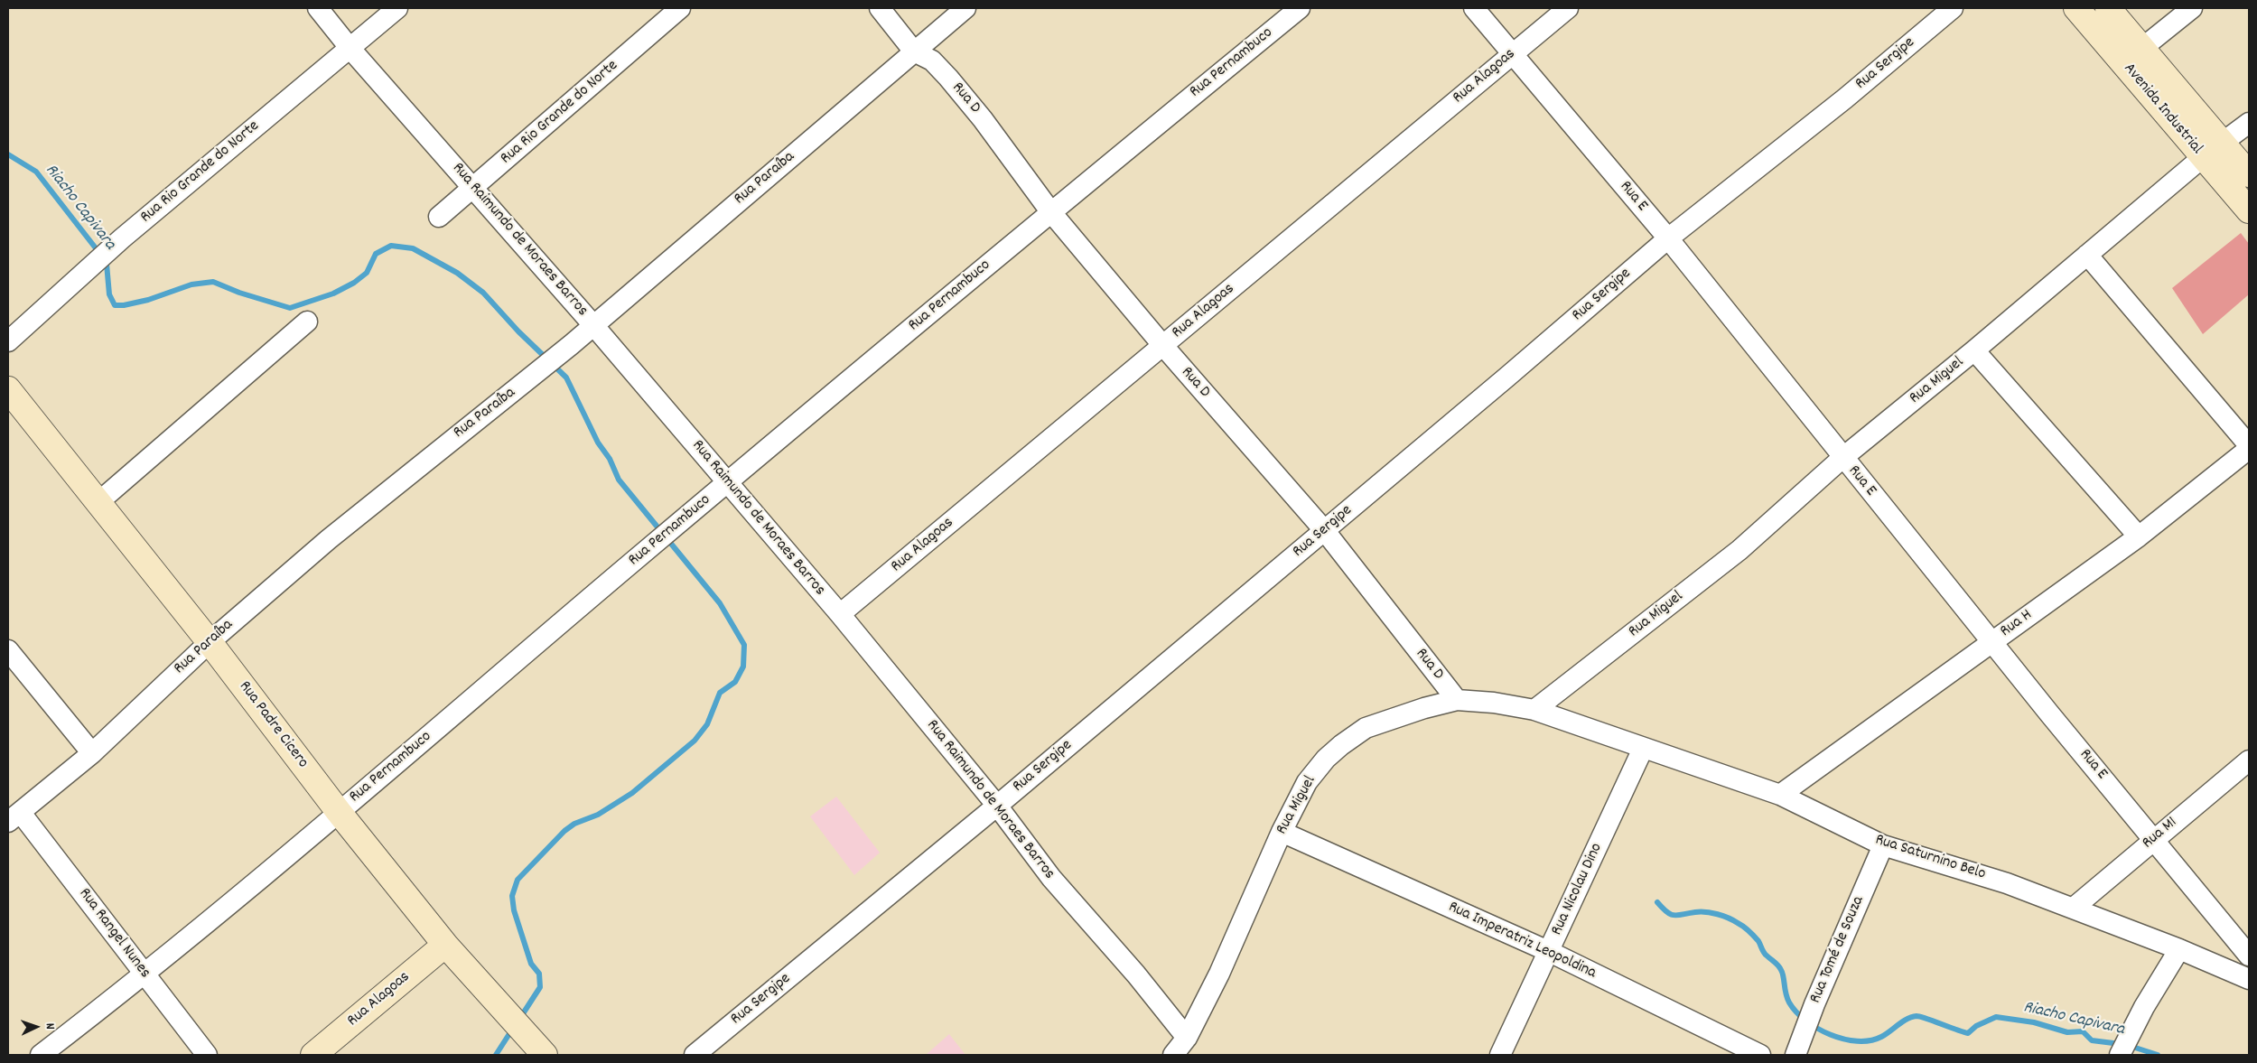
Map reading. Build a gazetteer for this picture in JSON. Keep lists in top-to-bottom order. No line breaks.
{"streets":{"main road":["Rua Alagoas","Avenida Industrial","Rua Padre Cicero"],"street":["Rua Pernambuco","Rua Sergipe","Rua D","Rua Rio Grande do Norte","Rua Paraíba","Rua E","Rua Raimundo de Moraes Barros","Rua Miguel","Rua H","Rua M1","Rua Saturnino Belo","Rua Nicolau Dino","Rua Rangel Nunes","Rua Imperatriz Leopoldina","Rua Tomé de Souza"]},"crossings":[["Rua Pernambuco","Rua D"],["Rua Pernambuco","Rua Raimundo de Moraes Barros"],["Rua Pernambuco","Rua Padre Cicero"],["Rua Pernambuco","Rua Rangel Nunes"],["Rua Sergipe","Rua D"],["Rua Sergipe","Rua E"],["Rua Sergipe","Rua Raimundo de Moraes Barros"],["Rua Alagoas","Rua D"],["Rua Alagoas","Rua E"],["Rua Alagoas","Rua Raimundo de Moraes Barros"],["Rua Alagoas","Rua Padre Cicero"],["Rua D","Rua Paraíba"],["Rua D","Rua Miguel"],["Avenida Industrial","Rua Miguel"],["Rua Rio Grande do Norte","Rua Raimundo de Moraes Barros"],["Rua Paraíba","Rua Raimundo de Moraes Barros"],["Rua Paraíba","Rua Padre Cicero"],["Rua Paraíba","Rua Rangel Nunes"],["Rua E","Rua Miguel"],["Rua E","Rua H"],["Rua E","Rua M1"],["Rua Raimundo de Moraes Barros","Rua Miguel"],["Rua Miguel","Rua Saturnino Belo"],["Rua Miguel","Rua Imperatriz Leopoldina"],["Rua H","Rua Saturnino Belo"],["Rua M1","Rua Saturnino Belo"],["Rua Saturnino Belo","Rua Nicolau Dino"],["Rua Saturnino Belo","Rua Tomé de Souza"],["Rua Nicolau Dino","Rua Imperatriz Leopoldina"]],"water":["Riacho Capivara"],"north":"right"}
